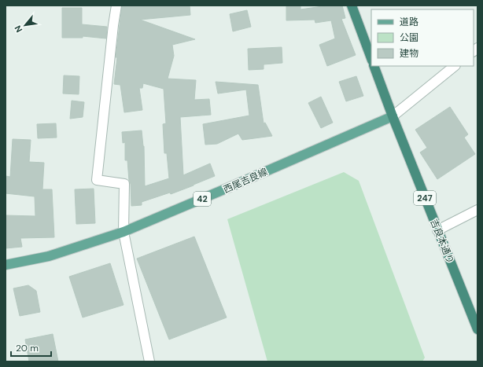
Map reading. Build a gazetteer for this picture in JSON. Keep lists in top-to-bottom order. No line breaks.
{"streets":{"highway":["247","吉良本通り"],"main road":["西尾吉良線","42"]},"crossings":[["西尾吉良線","吉良本通り"]],"legend":["道路","公園","建物"],"scale_bar":"20 m","north":"bottom left"}
